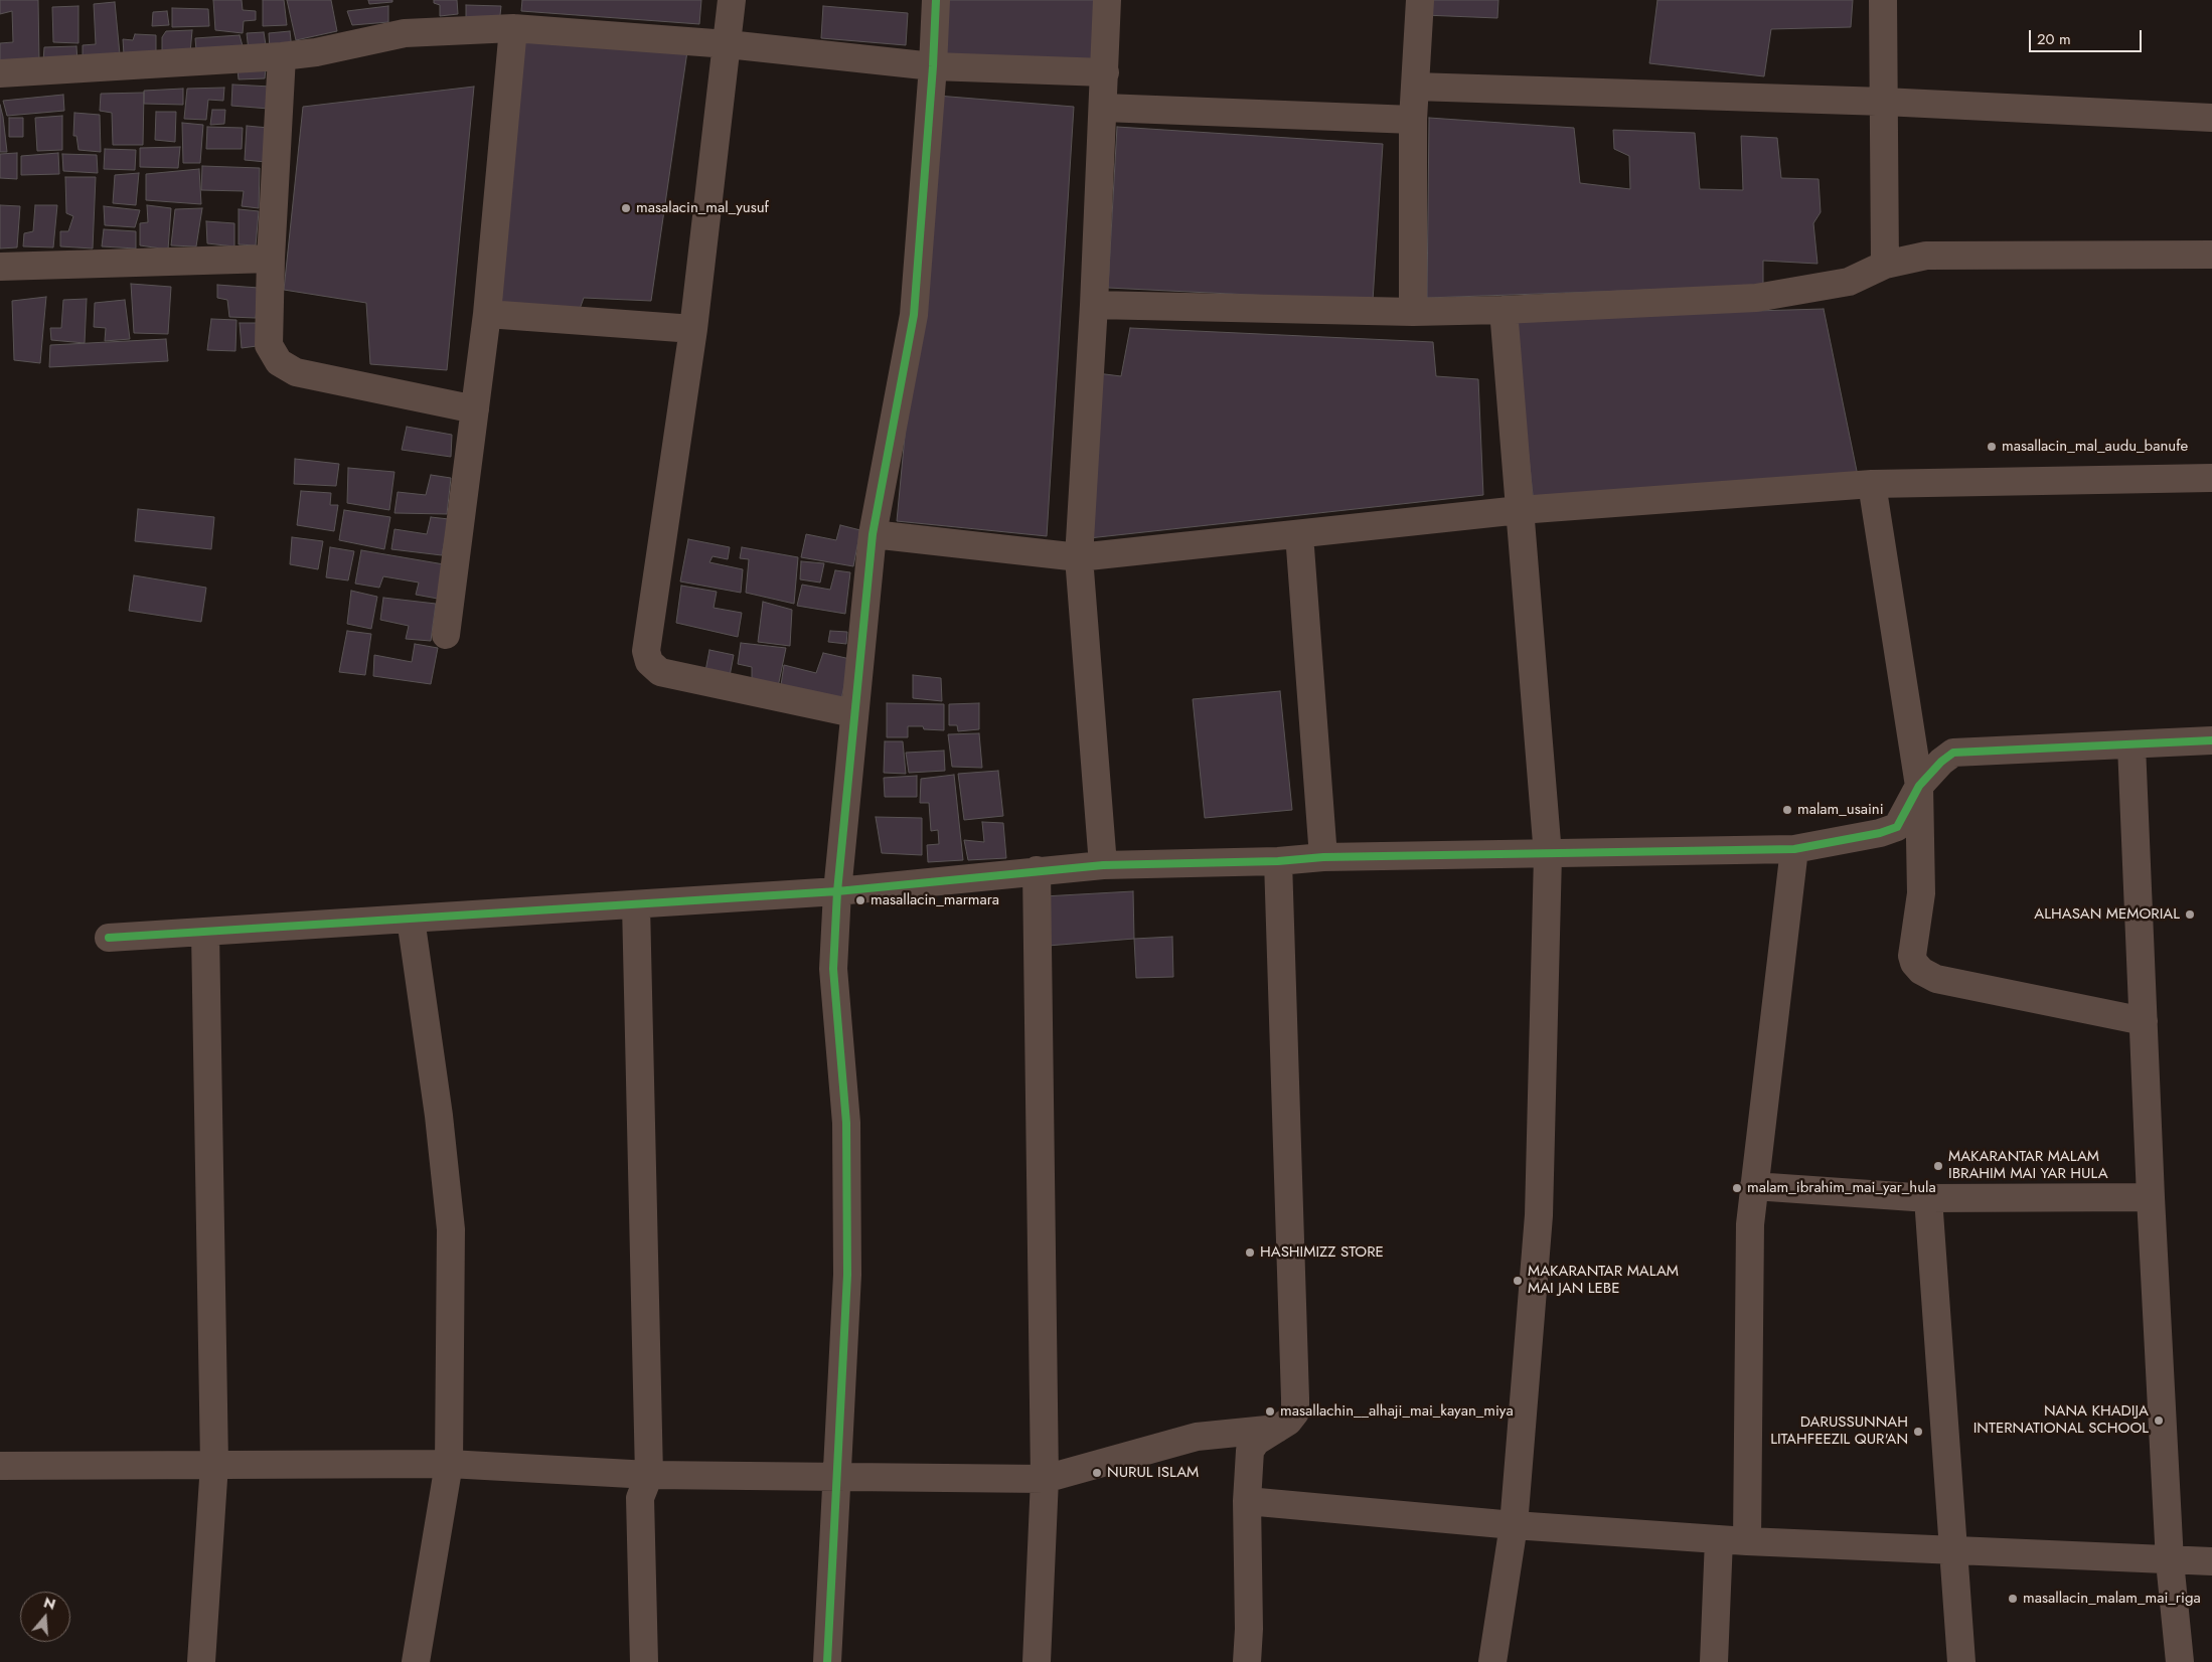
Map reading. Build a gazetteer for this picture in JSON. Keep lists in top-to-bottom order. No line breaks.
{"places":["masalacin_mal_yusuf","masallacin_mal_audu_banufe","malam_usaini","masallacin_marmara","ALHASAN MEMORIAL","MAKARANTAR MALAM IBRAHIM MAI YAR HULA","malam_ibrahim_mai_yar_hula","HASHIMIZZ STORE","MAKARANTAR MALAM MAI JAN LEBE","masallachin__alhaji_mai_kayan_miya","NANA KHADIJA INTERNATIONAL SCHOOL","DARUSSUNNAH LITAHFEEZIL QUR'AN","NURUL ISLAM","masallacin_malam_mai_riga"],"scale_bar":"20 m","north":"top"}
